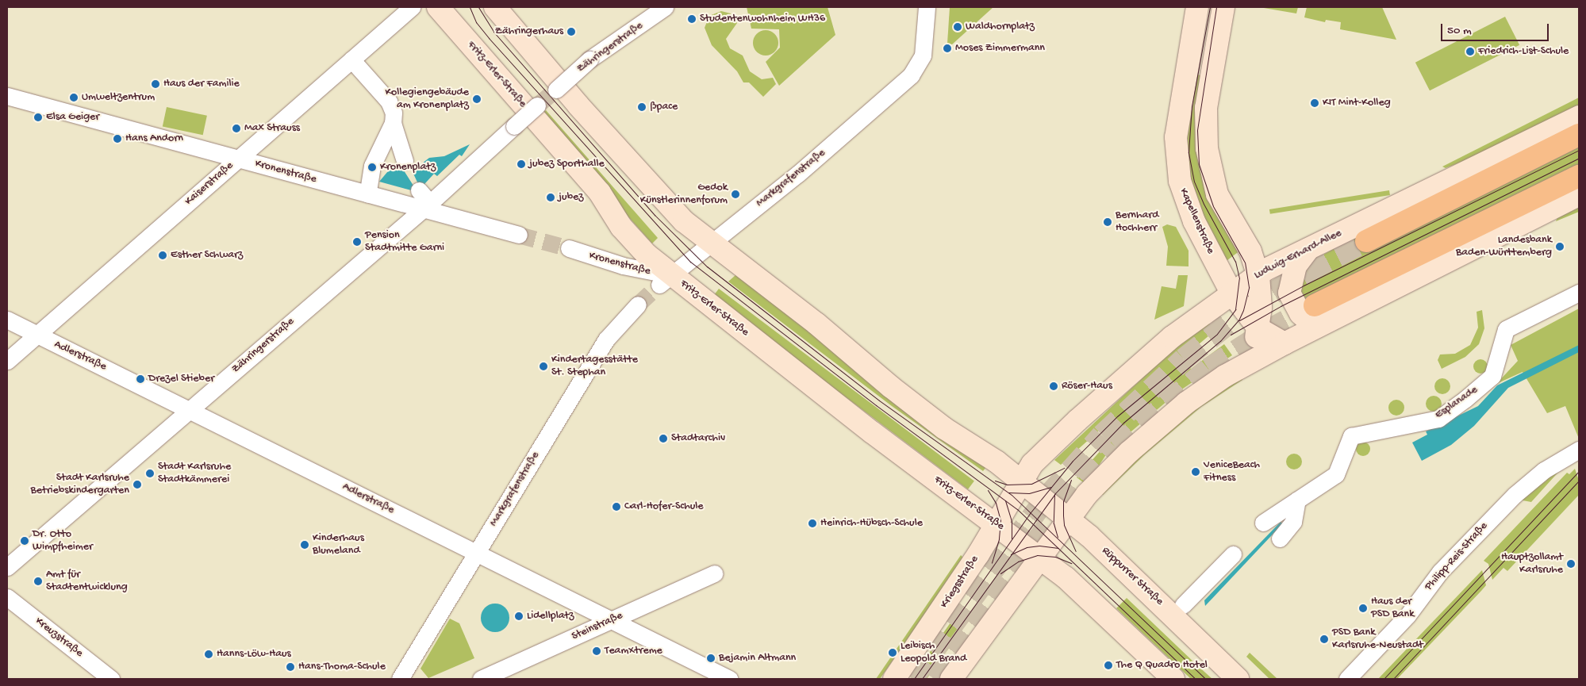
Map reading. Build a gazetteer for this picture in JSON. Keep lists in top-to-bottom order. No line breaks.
{"streets":{"main road":["Fritz-Erler-Straße","Kapellenstraße","Ludwig-Erhard-Allee","Rüppurrer Straße","Kriegsstraße"],"street":["Zähringerstraße","Kronenstraße","Markgrafenstraße","Kaiserstraße","Adlerstraße","Esplanade","Philipp-Reis-Straße","Steinstraße","Kreuzstraße"]},"crossings":[["Zähringerstraße","Kronenstraße"],["Zähringerstraße","Adlerstraße"],["Fritz-Erler-Straße","Kronenstraße"],["Fritz-Erler-Straße","Markgrafenstraße"],["Fritz-Erler-Straße","Kriegsstraße"],["Kronenstraße","Markgrafenstraße"],["Kronenstraße","Kaiserstraße"],["Markgrafenstraße","Adlerstraße"],["Kaiserstraße","Adlerstraße"],["Kapellenstraße","Ludwig-Erhard-Allee"],["Ludwig-Erhard-Allee","Rüppurrer Straße"],["Ludwig-Erhard-Allee","Kriegsstraße"],["Adlerstraße","Steinstraße"],["Rüppurrer Straße","Kriegsstraße"]],"places":["Studentenwohnheim WH36","Waldhornplatz","Zähringerhaus","Moses Zimmermann","Friedrich-List-Schule","Haus der Familie","Umweltzentrum","Kollegiengebäude am Kronenplatz","KIT Mint-Kolleg","ßpace","Elsa Geiger","Max Strauss","Hans Andorn","jubez Sporthalle","Kronenplatz","Gedok Künstlerinnenforum","jubez","Bernhard Hochherr","Pension Stadtmitte Garni","Landesbank Baden-Württemberg","Esther Schwarz","Kindertagesstätte St. Stephan","Drezel Stieber","Röser-Haus","Stadtarchiv","VeniceBeach Fitness","Stadt Karlsruhe Stadtkämmerei","Stadt Karlsruhe Betriebskindergarten","Carl-Hofer-Schule","Heinrich-Hübsch-Schule","Dr. Otto Wimpfheimer","Kinderhaus Blumeland","Hauptzollamt Karlsruhe","Amt für Stadtentwicklung","Haus der PSD Bank","Lidellplatz","PSD Bank Karlsruhe-Neustadt","TeamXtreme","Leibisch Leopold Brand","Hanns-Löw-Haus","Bejamin Altmann","The Q Quadro Hotel","Hans-Thoma-Schule"],"scale_bar":"50 m"}
